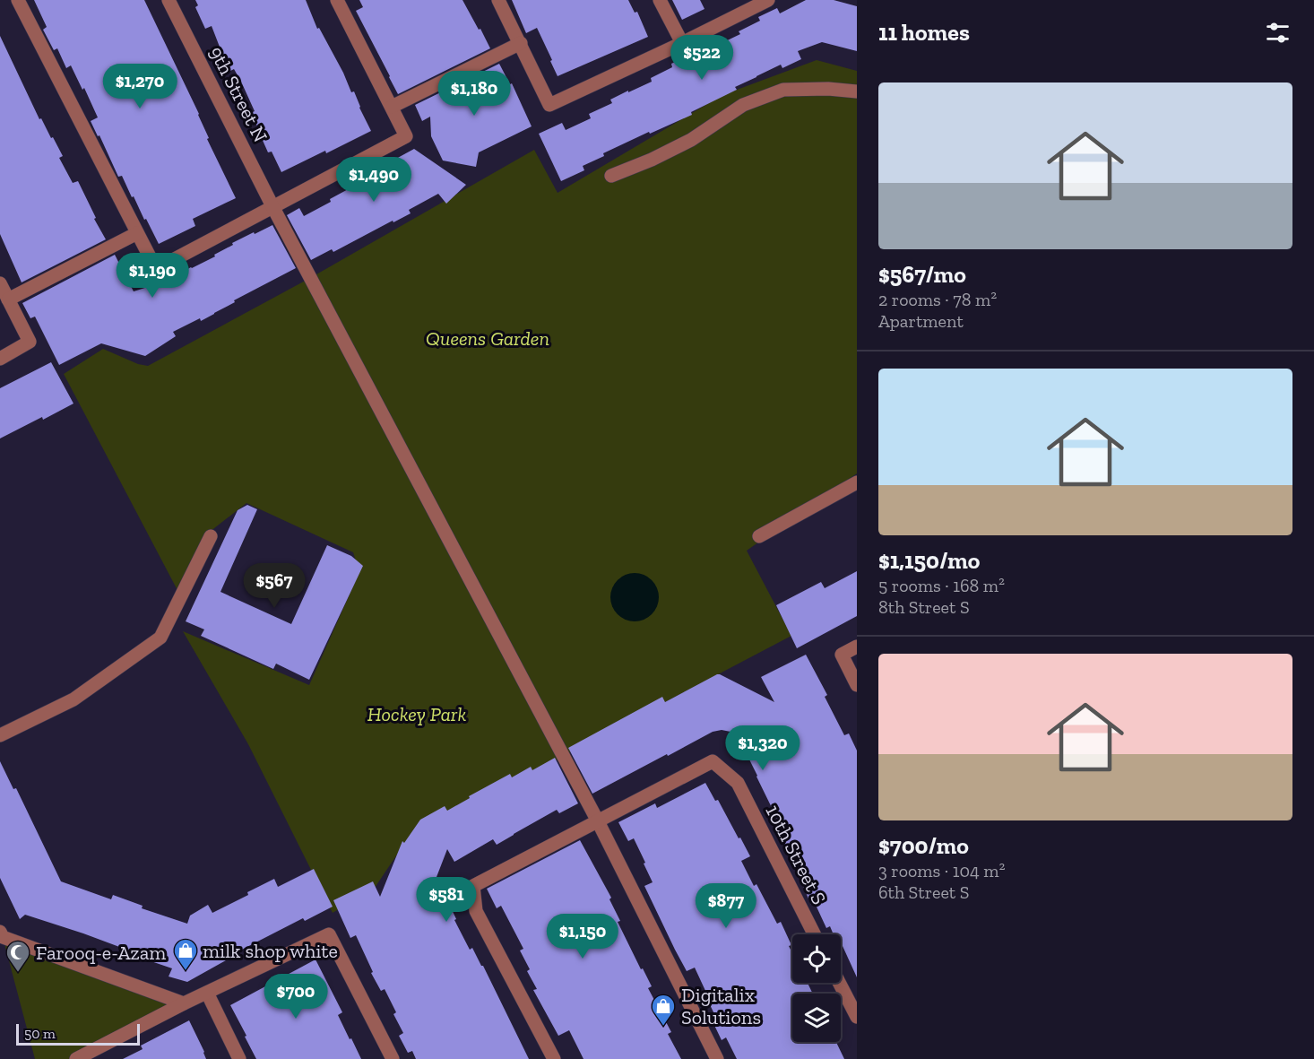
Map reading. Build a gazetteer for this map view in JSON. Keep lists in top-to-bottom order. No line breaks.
{"streets":{"street":["9th Street N","10th Street S"]},"crossings":[["9th Street N","10th Street S"]],"parks":["Queens Garden","Hockey Park"],"places":{"shop":["milk shop white","Digitalix Solutions"],"mosque":["Farooq-e-Azam"]},"scale_bar":"50 m","page":{"heading":"11 homes","price":["$522","$1,270","$1,180","$1,490","$1,190","$567","$1,320","$581","$877","$1,150","$700"],"list":[{"name":"$567/mo","note":"2 rooms · 78 m² · Apartment"},{"name":"$1,150/mo","note":"5 rooms · 168 m² · 8th Street S"},{"name":"$700/mo","note":"3 rooms · 104 m² · 6th Street S"}],"scale":"50 m"}}
